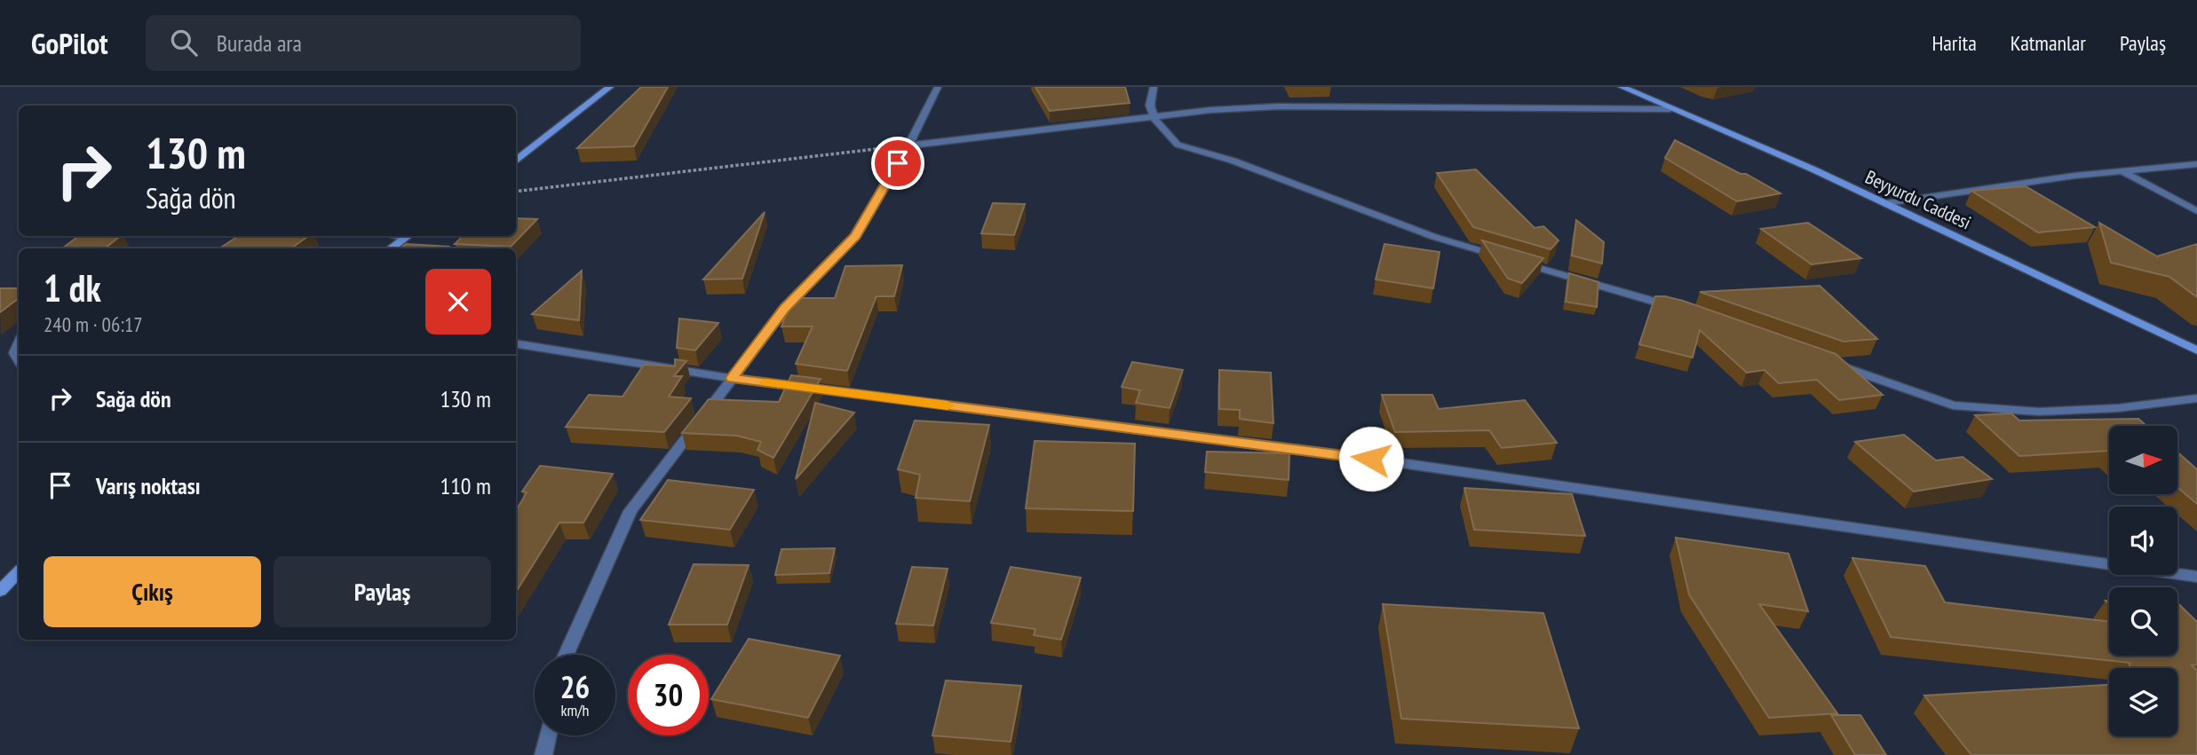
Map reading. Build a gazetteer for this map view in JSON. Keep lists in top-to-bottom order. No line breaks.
{"streets":{"street":["Beyyurdu Caddesi"]},"north":"right","page":{"header":"GoPilot","search":"Burada ara","nav":["Harita","Katmanlar","Paylaş"],"turn":["130 m","Sağa dön"],"heading":["1 dk","240 m · 06:17"],"list":[{"name":"Sağa dön","value":"130 m"},{"name":"Varış noktası","value":"110 m"}],"buttons":["Çıkış","Paylaş"],"speed":"26 km/h","limit":"30"}}
